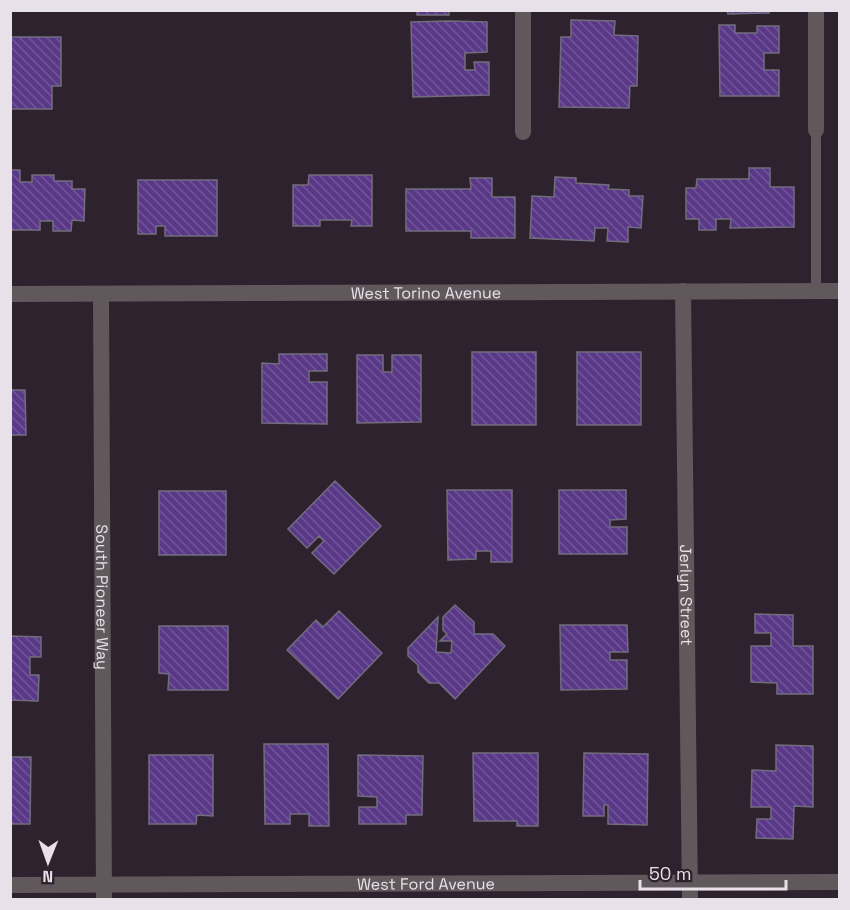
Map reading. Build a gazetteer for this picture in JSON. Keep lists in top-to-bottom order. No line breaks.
{"streets":{"street":["West Torino Avenue","Jerlyn Street","South Pioneer Way","West Ford Avenue"]},"crossings":[["West Torino Avenue","Jerlyn Street"],["West Torino Avenue","South Pioneer Way"],["Jerlyn Street","West Ford Avenue"],["South Pioneer Way","West Ford Avenue"]],"scale_bar":"50 m","north":"bottom"}
